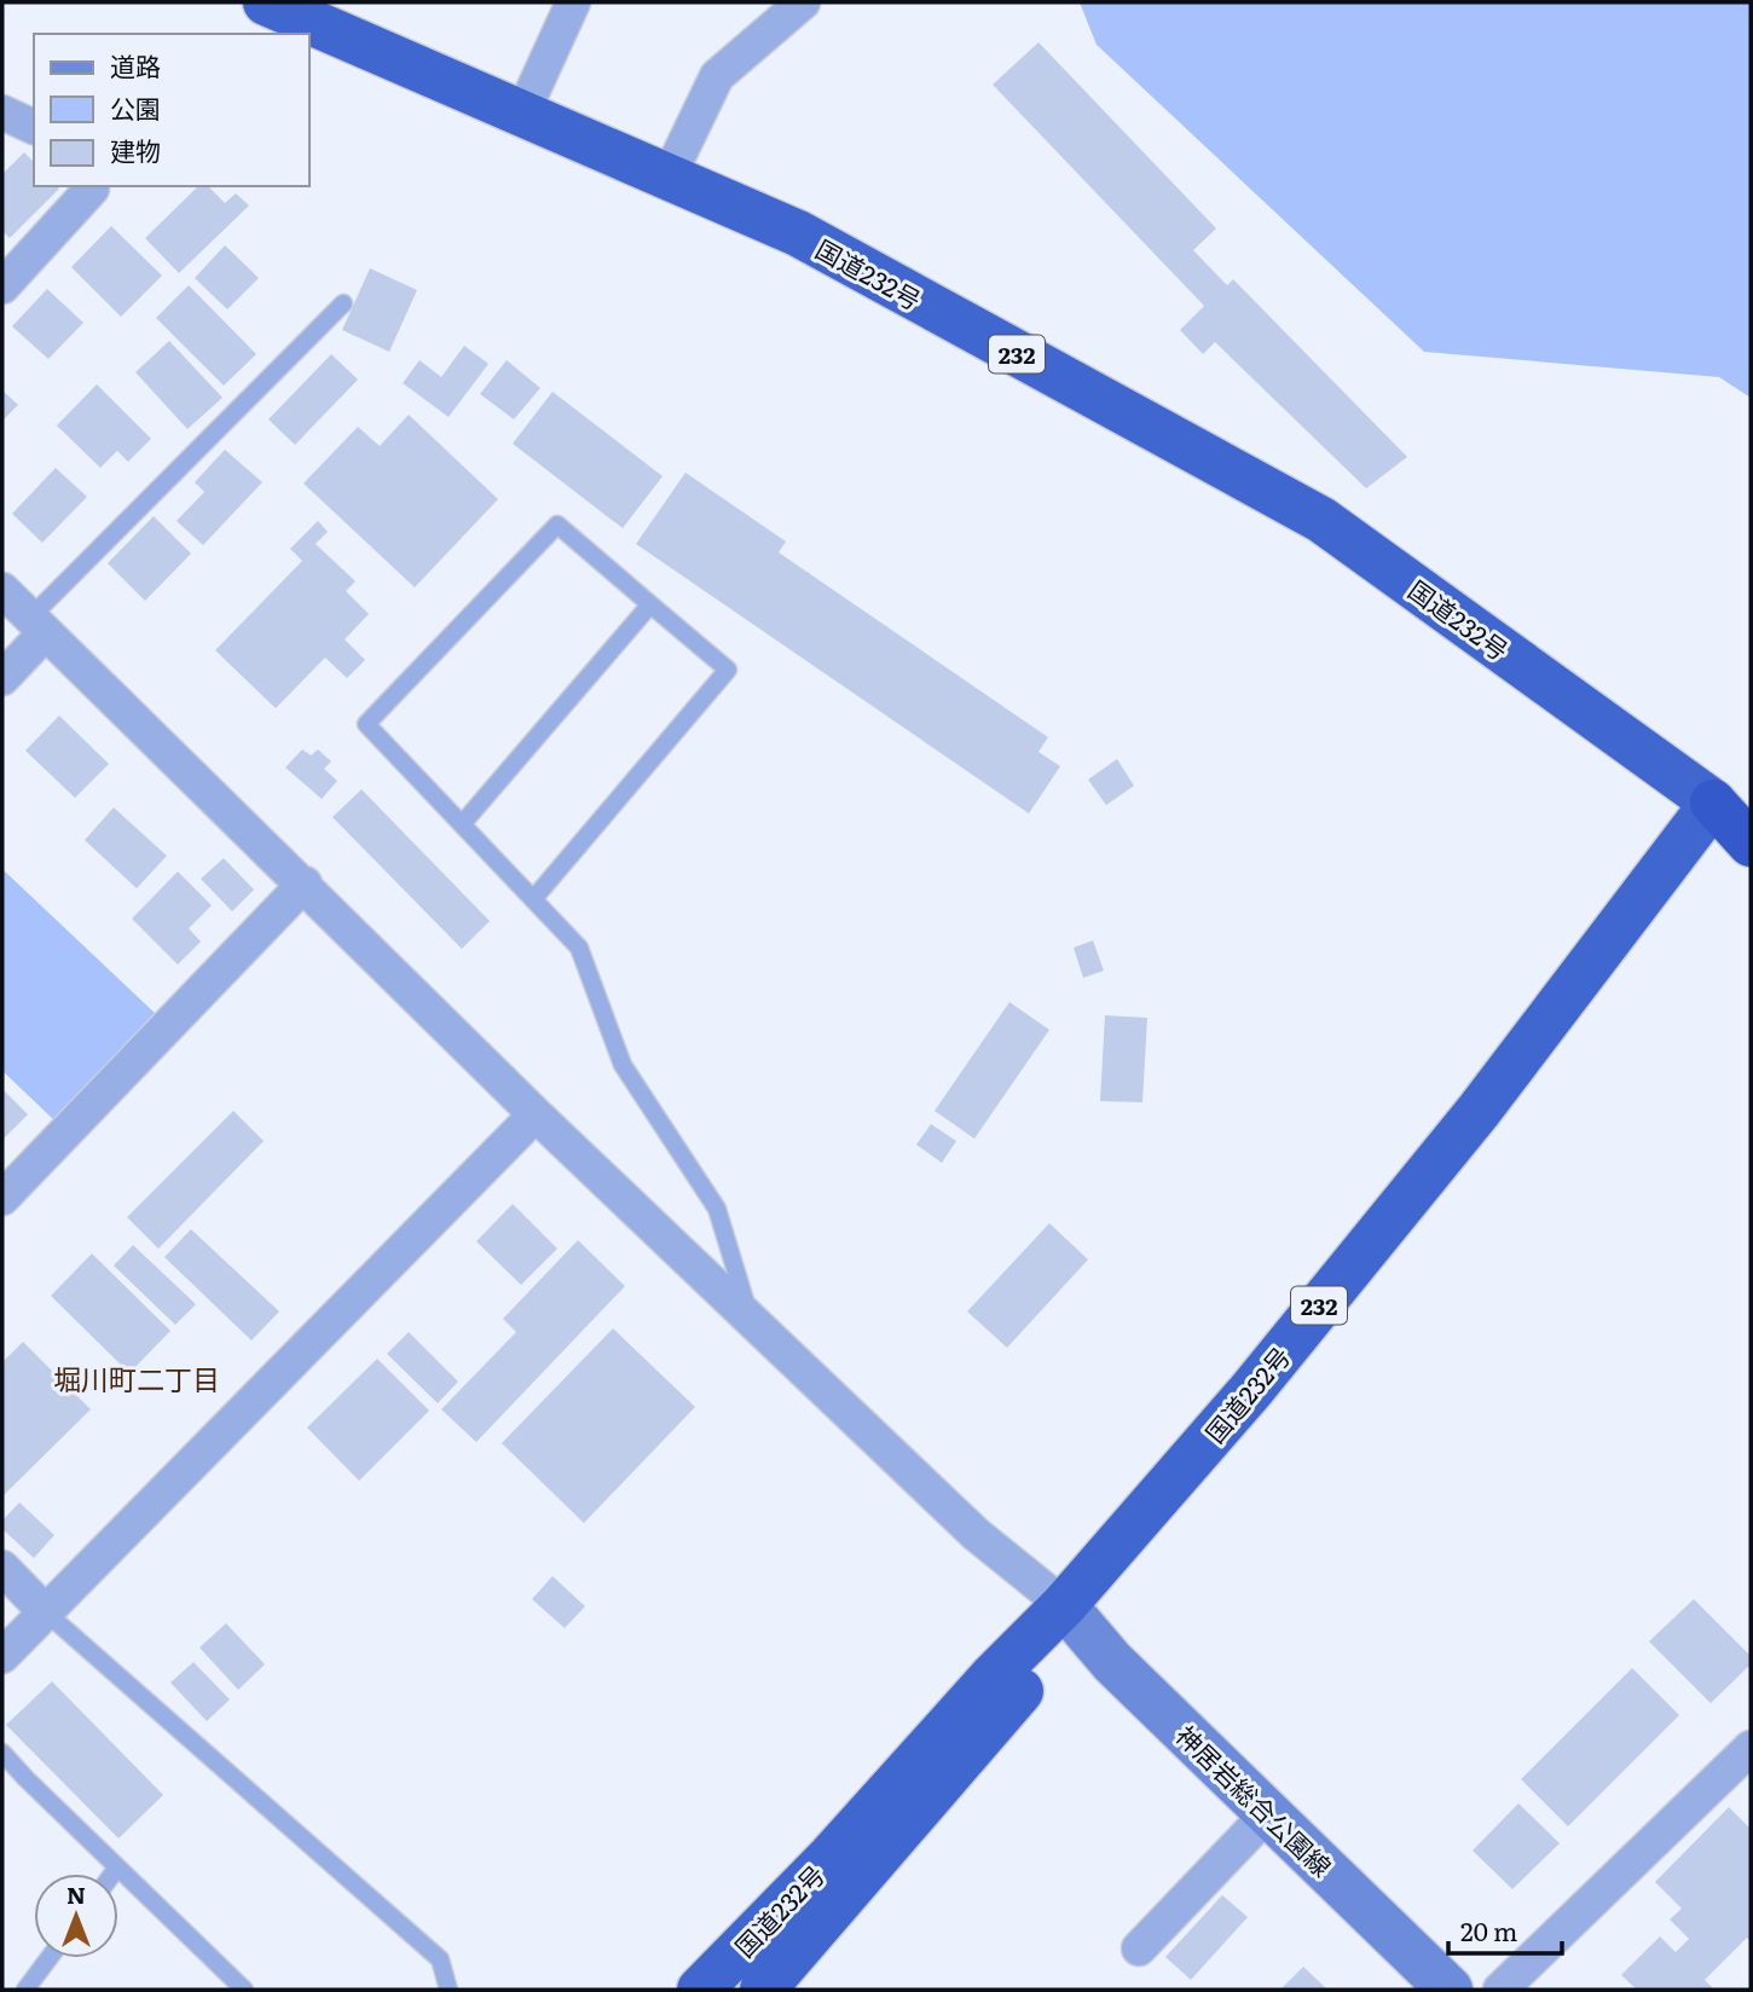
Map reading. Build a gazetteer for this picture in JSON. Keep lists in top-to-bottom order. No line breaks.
{"streets":{"highway":["国道232号","232"],"main road":["神居岩総合公園線"]},"crossings":[["国道232号","神居岩総合公園線"]],"districts":["堀川町二丁目"],"legend":["道路","公園","建物"],"scale_bar":"20 m","north":"top"}
